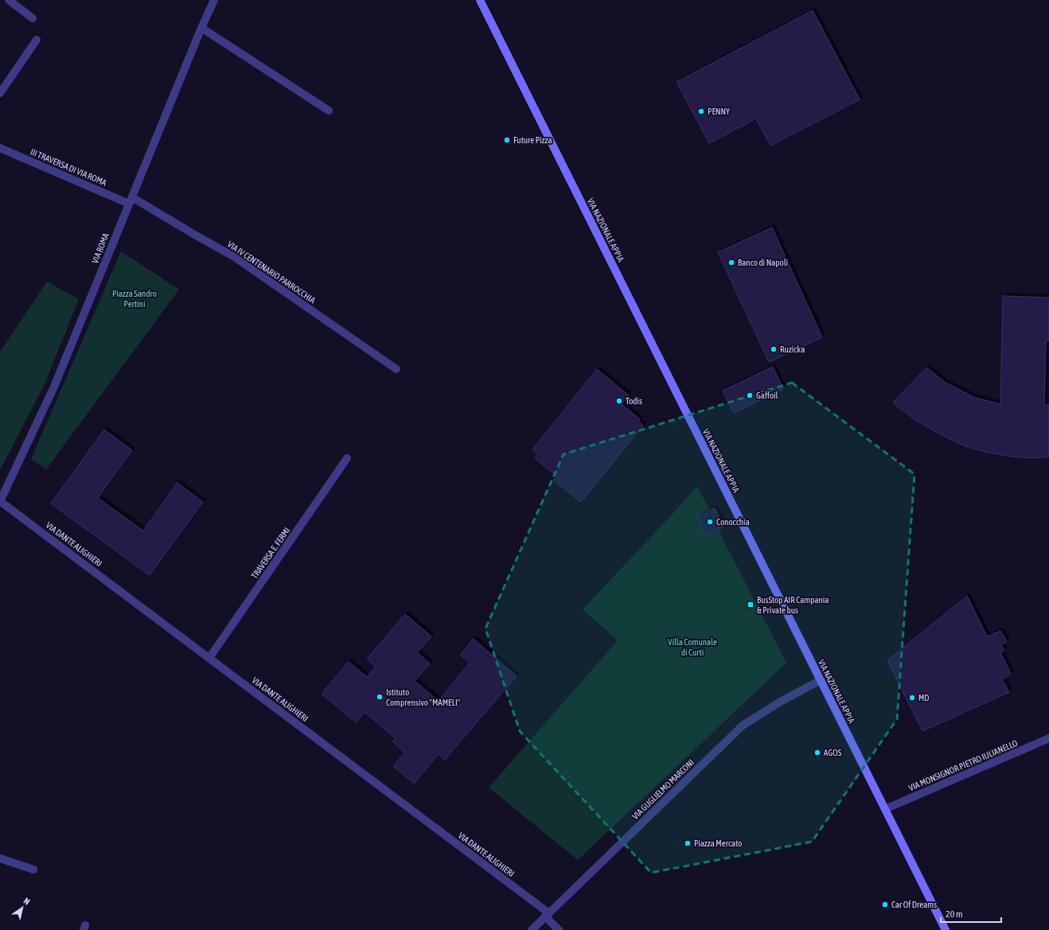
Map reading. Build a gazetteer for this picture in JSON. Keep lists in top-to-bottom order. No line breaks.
{"streets":{"main road":["VIA NAZIONALE APPIA"],"street":["III TRAVERSA DI VIA ROMA","VIA ROMA","VIA IV CENTENARIO PARROCCHIA","VIA DANTE ALIGHIERI","TRAVERSA E. FERMI","VIA MONSIGNOR PIETRO IULIANELLO","VIA GUGLIELMO MARCONI"]},"crossings":[["III TRAVERSA DI VIA ROMA","VIA ROMA"],["III TRAVERSA DI VIA ROMA","VIA IV CENTENARIO PARROCCHIA"],["VIA NAZIONALE APPIA","VIA MONSIGNOR PIETRO IULIANELLO"],["VIA NAZIONALE APPIA","VIA GUGLIELMO MARCONI"],["VIA ROMA","VIA IV CENTENARIO PARROCCHIA"],["VIA ROMA","VIA DANTE ALIGHIERI"],["VIA DANTE ALIGHIERI","TRAVERSA E. FERMI"],["VIA DANTE ALIGHIERI","VIA GUGLIELMO MARCONI"]],"parks":["Piazza Sandro Pertini","Villa Comunale di Curti"],"places":{"other":["PENNY","Future Pizza","Banco di Napoli","Ruzicka","Gaffoil","Todis","Conocchia","Istituto Comprensivo \"MAMELI\"","MD","AGOS","Piazza Mercato","Car Of Dreams"],"transit":["BusStop AIR Campania & Private bus"]},"scale_bar":"20 m","north":"top right"}
